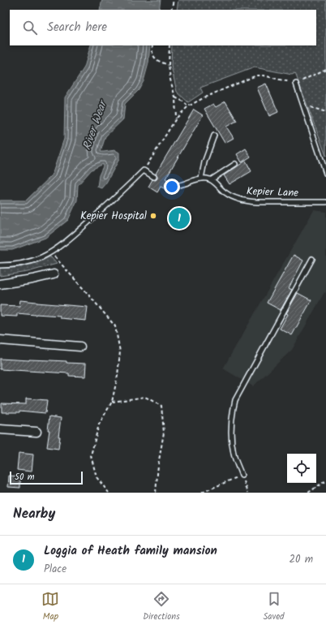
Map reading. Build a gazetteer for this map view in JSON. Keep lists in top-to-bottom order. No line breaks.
{"streets":{"lane":["Kepier Lane"]},"water":["River Wear"],"places":["Kepier Hospital"],"scale_bar":"50 m","page":{"search":"Search here","pins":"1","scale":"50 m","heading":"Nearby","list":[{"mark":"1","name":"Loggia of Heath family mansion","note":"Place","value":"20 m"}],"nav":["Map","Directions","Saved"]}}
